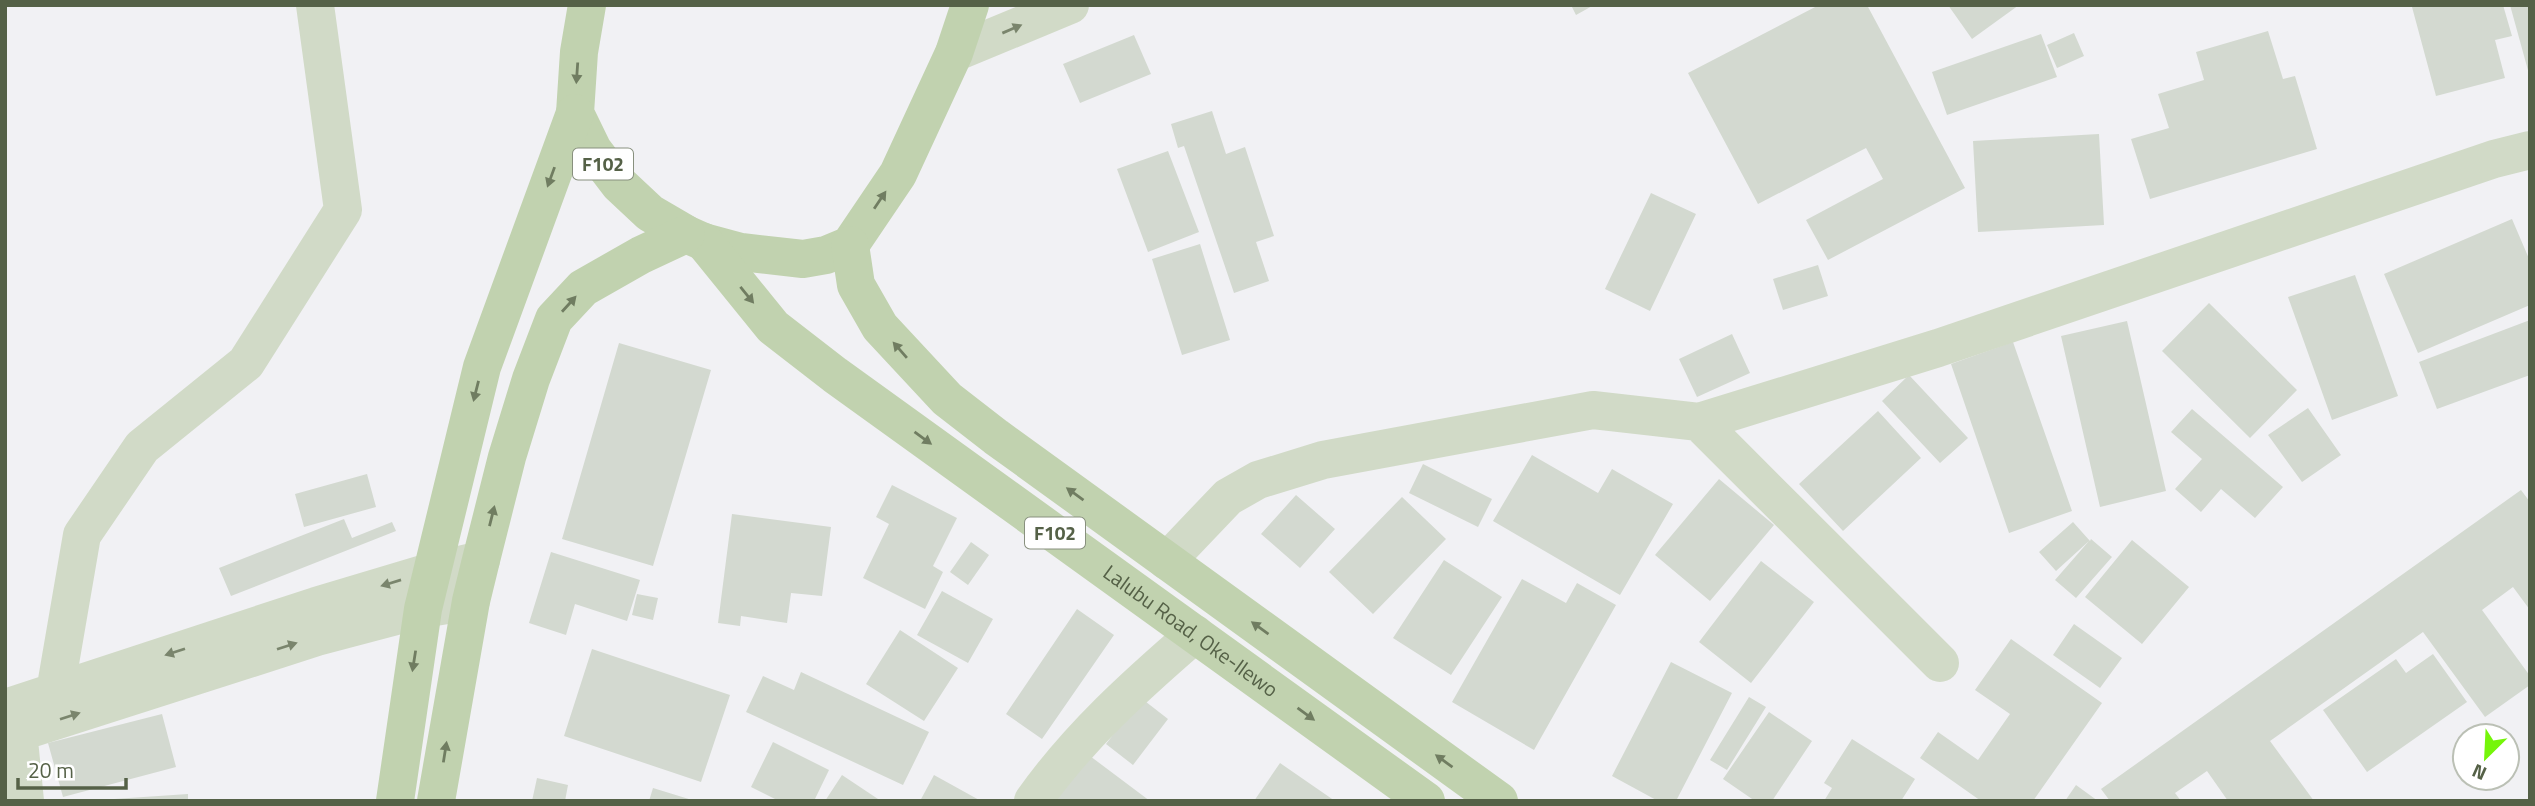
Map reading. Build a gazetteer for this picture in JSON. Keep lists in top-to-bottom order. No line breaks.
{"streets":{"main road":["F102","Lalubu Road, Oke-Ilewo"]},"crossings":[["F102","Lalubu Road, Oke-Ilewo"]],"scale_bar":"20 m","north":"bottom left"}
